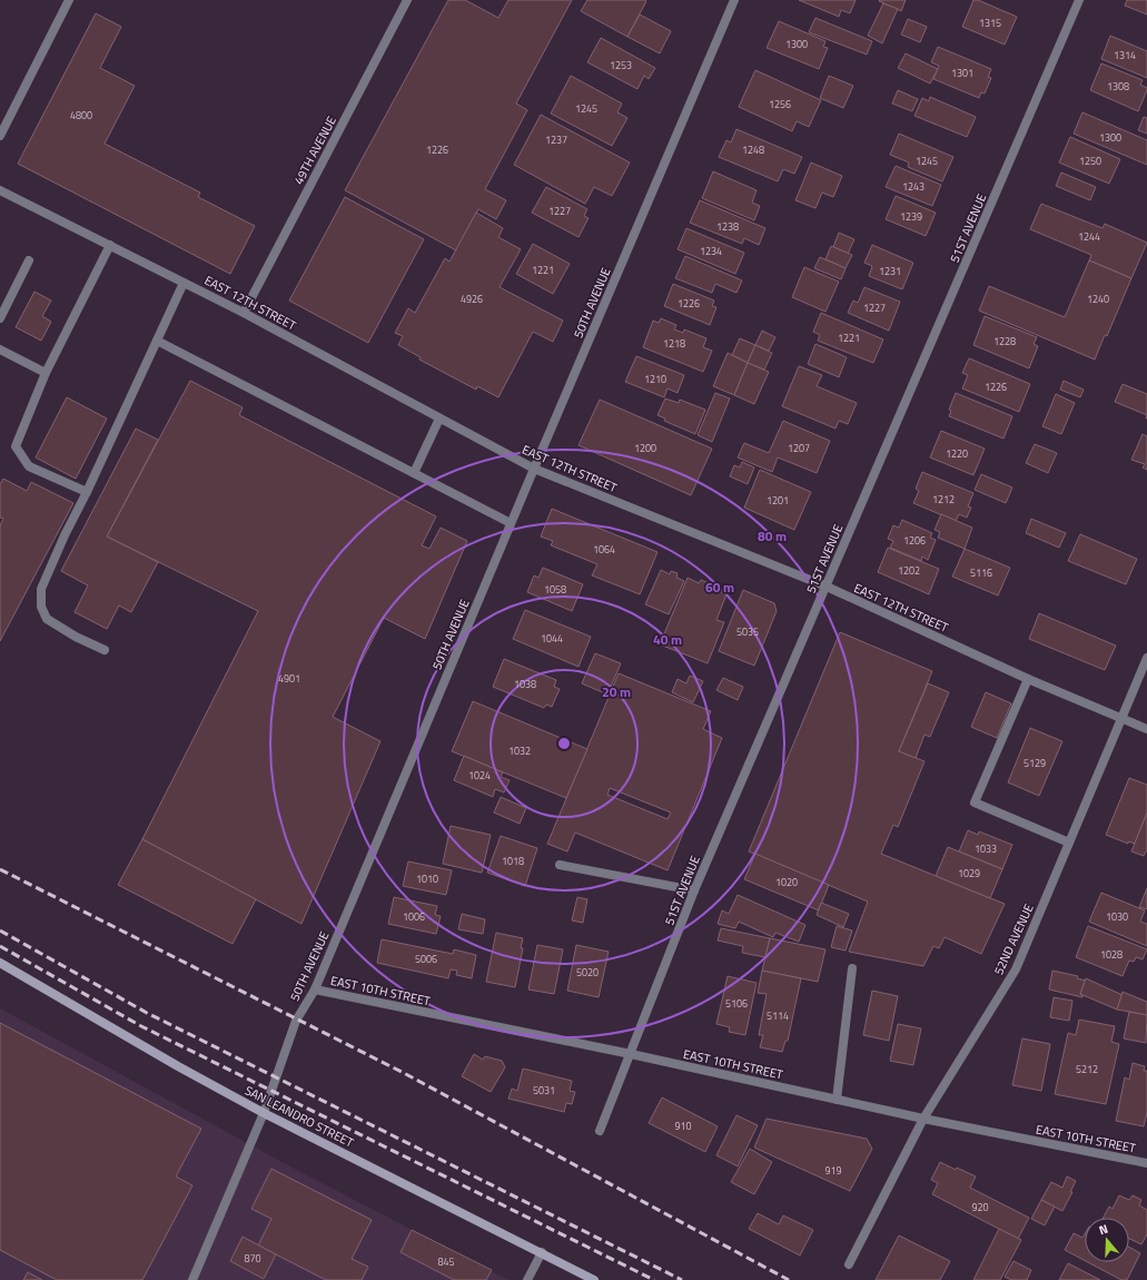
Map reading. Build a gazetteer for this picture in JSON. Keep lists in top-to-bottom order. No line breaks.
{"streets":{"main road":["SAN LEANDRO STREET"],"street":["49TH AVENUE","51ST AVENUE","EAST 12TH STREET","50TH AVENUE","52ND AVENUE","EAST 10TH STREET"]},"crossings":[["49TH AVENUE","EAST 12TH STREET"],["51ST AVENUE","EAST 12TH STREET"],["51ST AVENUE","EAST 10TH STREET"],["EAST 12TH STREET","50TH AVENUE"],["EAST 12TH STREET","52ND AVENUE"],["50TH AVENUE","EAST 10TH STREET"],["50TH AVENUE","SAN LEANDRO STREET"],["52ND AVENUE","EAST 10TH STREET"]],"house_numbers":["1315","1300","1314","1253","1301","1308","1256","1245","4800","1300","1237","1226","1248","1245","1250","1243","1227","1239","1238","1244","1234","1221","1231","4926","1240","1226","1227","1221","1228","1218","1210","1226","1200","1207","1220","1212","1201","1206","1064","1202","5116","1058","5035","1044","4901","1038","1032","5129","1024","1033","1018","1029","1010","1020","1006","1030","1028","5006","5020","5106","5114","5212","5031","910","919","920","870","845"],"north":"top","rings":["80 m","60 m","40 m","20 m"]}
